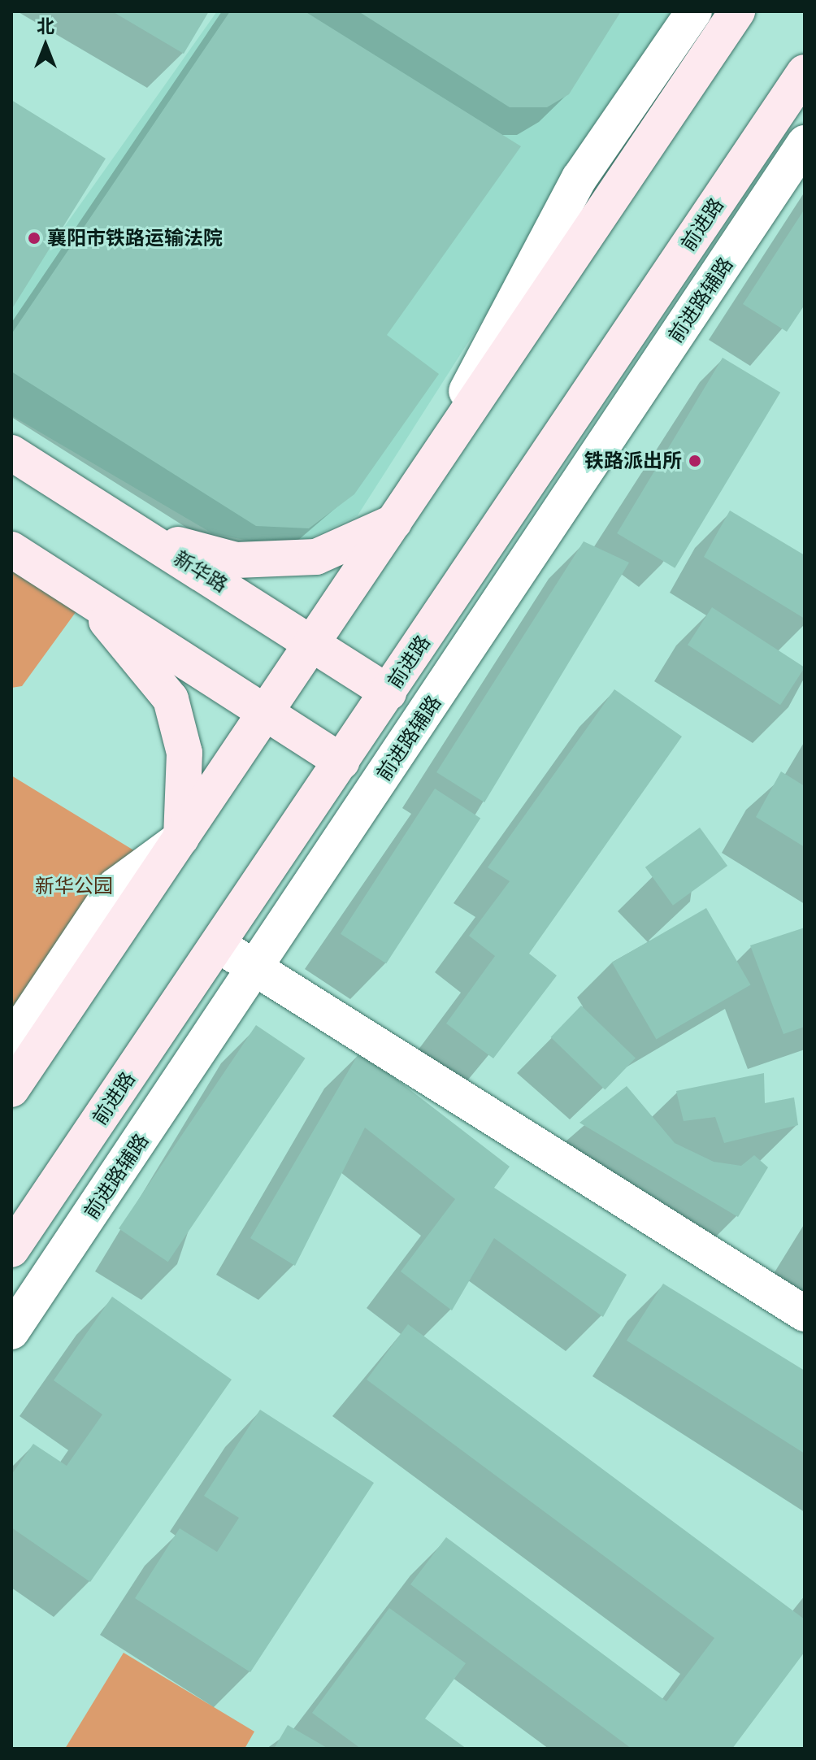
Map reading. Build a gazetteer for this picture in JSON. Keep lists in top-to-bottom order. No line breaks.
{"streets":{"main road":["前进路","新华路"],"street":["前进路辅路"]},"crossings":[["前进路","新华路"]],"parks":["新华公园"],"places":["襄阳市铁路运输法院","铁路派出所"],"north":"top"}
